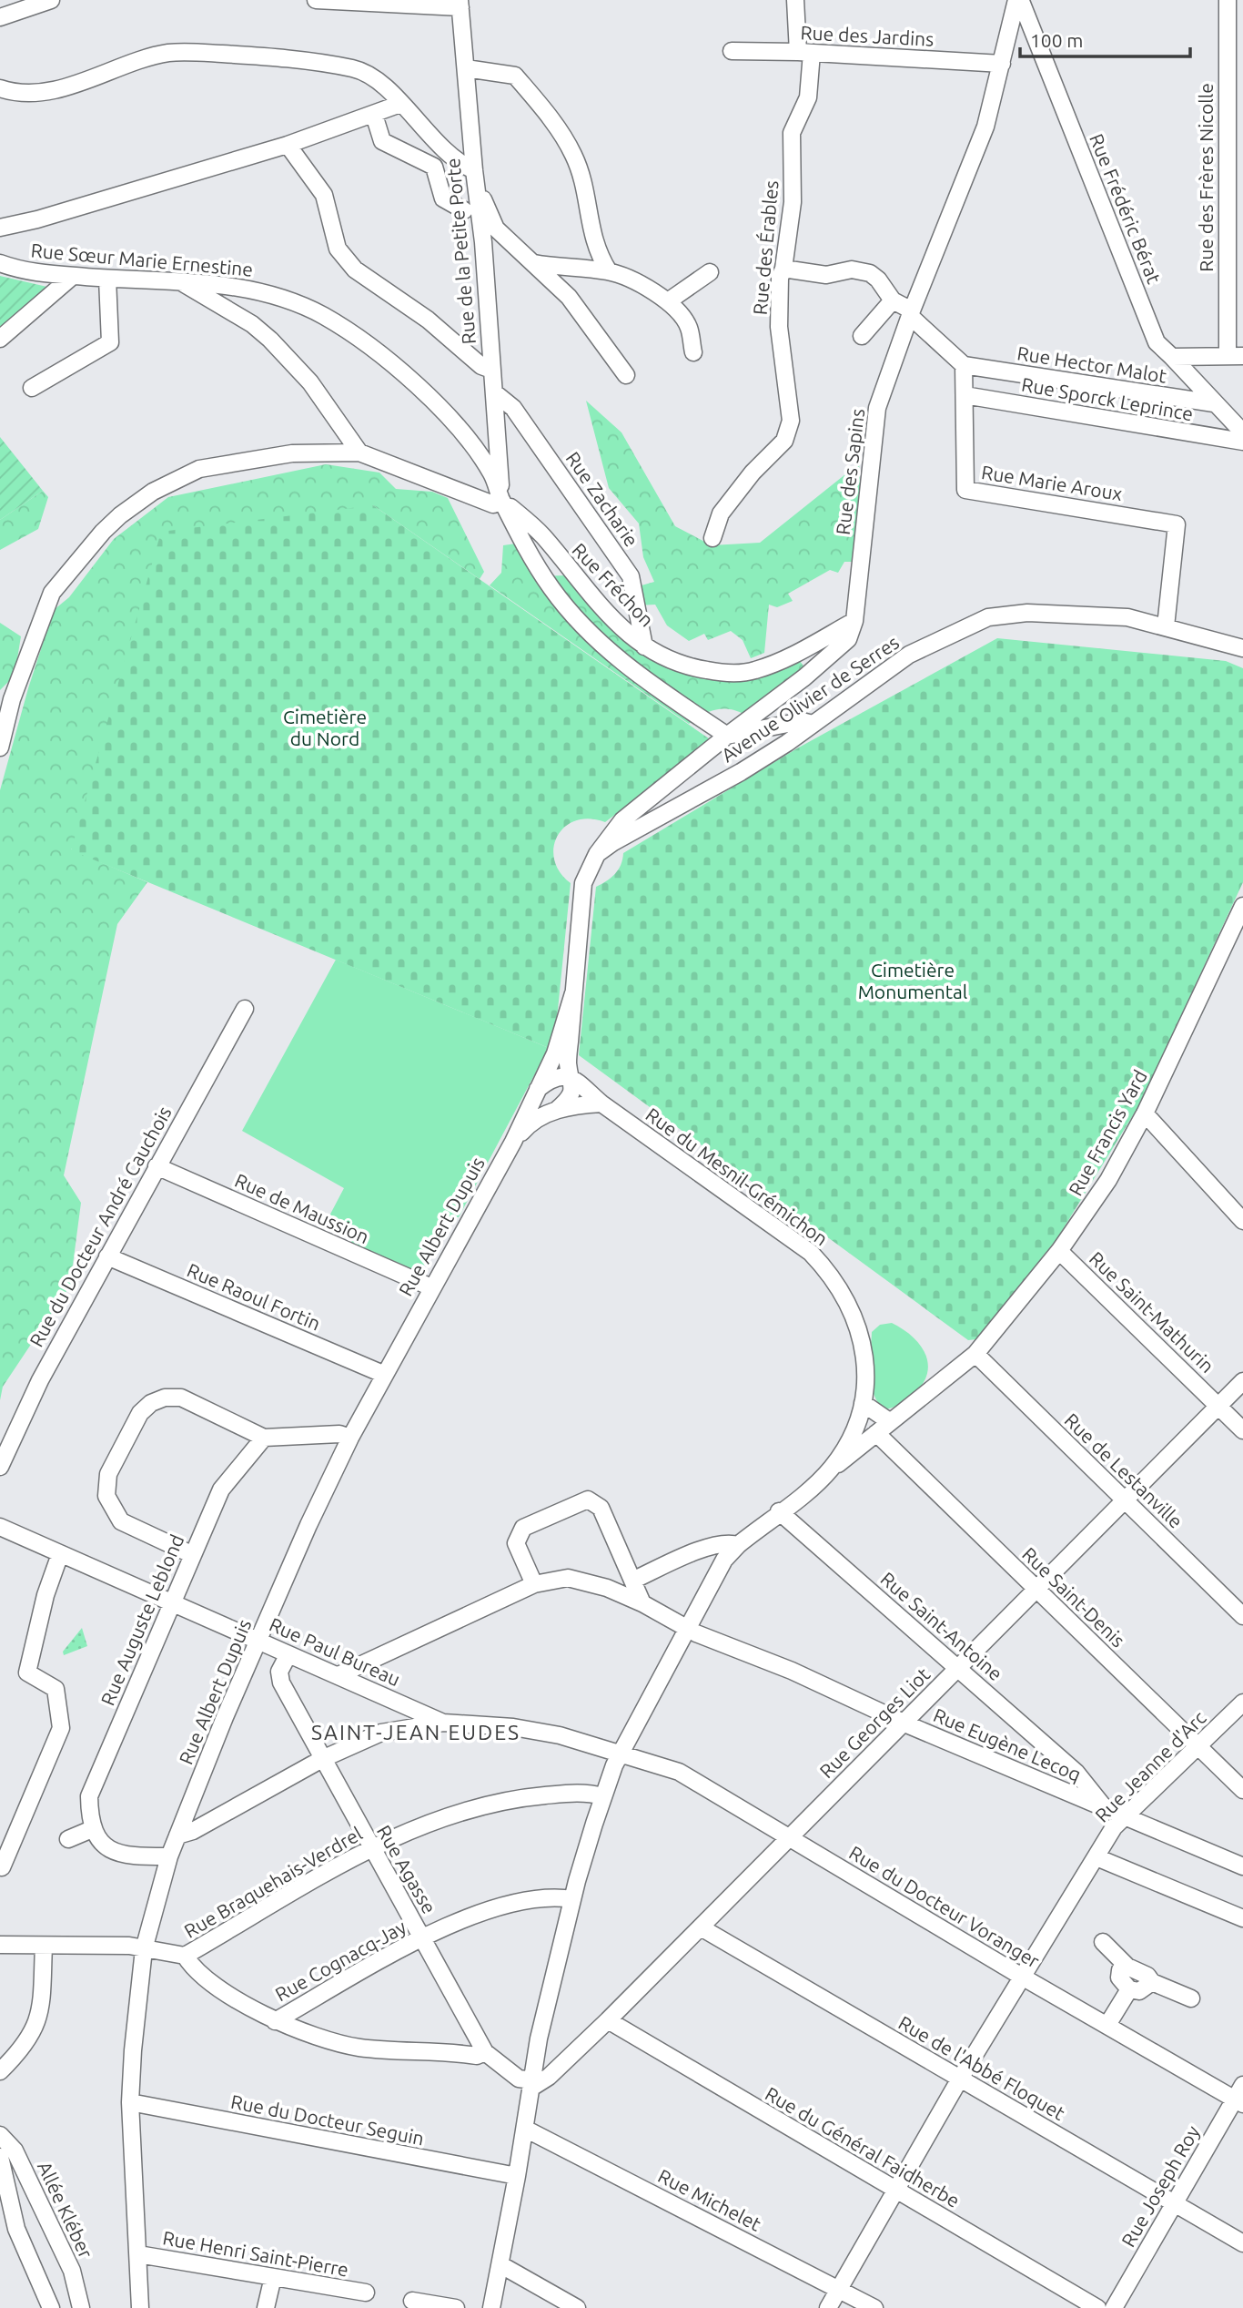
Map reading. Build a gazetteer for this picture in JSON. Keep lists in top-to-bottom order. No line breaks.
{"streets":{"street":["Rue des Jardins","Rue des Frères Nicolle","Rue Frédéric Bérat","Rue des Érables","Rue de la Petite Porte","Rue Sœur Marie Ernestine","Rue Hector Malot","Rue Sporck Leprince","Rue des Sapins","Rue Marie Aroux","Rue Zacharie","Rue Fréchon","Avenue Olivier de Serres","Rue Francis Yard","Rue du Mesnil-Grémichon","Rue de Maussion","Rue du Docteur André Cauchois","Rue Albert Dupuis","Rue Raoul Fortin","Rue Saint-Mathurin","Rue de Lestanville","Rue Saint-Denis","Rue Auguste Leblond","Rue Saint-Antoine","Rue Paul Bureau","Rue Georges Liot","Rue Eugène Lecoq","Rue Jeanne d'Arc","Rue Agasse","Rue Braquehais-Verdrel","Rue du Docteur Voranger","Rue Cognacq-Jay","Rue de l'Abbé Floquet","Rue du Docteur Seguin","Rue du Général Faidherbe","Rue Joseph Roy","Rue Michelet","Allée Kléber","Rue Henri Saint-Pierre"]},"crossings":[["Rue des Jardins","Rue des Érables"],["Rue des Jardins","Rue des Sapins"],["Rue Frédéric Bérat","Rue Hector Malot"],["Rue Frédéric Bérat","Rue des Sapins"],["Rue de la Petite Porte","Rue Sœur Marie Ernestine"],["Rue de la Petite Porte","Rue Zacharie"],["Rue de la Petite Porte","Rue Fréchon"],["Rue Sœur Marie Ernestine","Rue des Sapins"],["Rue Sœur Marie Ernestine","Rue Fréchon"],["Rue Hector Malot","Rue Marie Aroux"],["Rue Sporck Leprince","Rue Marie Aroux"],["Rue des Sapins","Rue Fréchon"],["Rue des Sapins","Avenue Olivier de Serres"],["Rue Marie Aroux","Avenue Olivier de Serres"],["Rue Zacharie","Rue Fréchon"],["Rue Francis Yard","Rue du Mesnil-Grémichon"],["Rue Francis Yard","Rue Saint-Mathurin"],["Rue Francis Yard","Rue de Lestanville"],["Rue Francis Yard","Rue Saint-Denis"],["Rue du Mesnil-Grémichon","Rue Albert Dupuis"],["Rue de Maussion","Rue du Docteur André Cauchois"],["Rue de Maussion","Rue Albert Dupuis"],["Rue du Docteur André Cauchois","Rue Raoul Fortin"],["Rue Albert Dupuis","Rue Raoul Fortin"],["Rue Albert Dupuis","Rue Paul Bureau"],["Rue Albert Dupuis","Rue du Docteur Seguin"],["Rue Albert Dupuis","Rue Henri Saint-Pierre"],["Rue Saint-Mathurin","Rue Georges Liot"],["Rue de Lestanville","Rue Georges Liot"],["Rue Saint-Denis","Rue Georges Liot"],["Rue Saint-Denis","Rue Jeanne d'Arc"],["Rue Auguste Leblond","Rue Paul Bureau"],["Rue Saint-Antoine","Rue Georges Liot"],["Rue Saint-Antoine","Rue Eugène Lecoq"],["Rue Paul Bureau","Rue Eugène Lecoq"],["Rue Paul Bureau","Rue Agasse"],["Rue Paul Bureau","Rue du Docteur Voranger"],["Rue Georges Liot","Rue Eugène Lecoq"],["Rue Georges Liot","Rue Agasse"],["Rue Georges Liot","Rue du Docteur Voranger"],["Rue Georges Liot","Rue de l'Abbé Floquet"],["Rue Georges Liot","Rue du Général Faidherbe"],["Rue Eugène Lecoq","Rue Jeanne d'Arc"],["Rue Jeanne d'Arc","Rue du Docteur Voranger"],["Rue Jeanne d'Arc","Rue de l'Abbé Floquet"],["Rue Jeanne d'Arc","Rue du Général Faidherbe"],["Rue Jeanne d'Arc","Rue Michelet"],["Rue Agasse","Rue Braquehais-Verdrel"],["Rue Agasse","Rue Cognacq-Jay"],["Rue du Docteur Voranger","Rue Joseph Roy"],["Rue de l'Abbé Floquet","Rue Joseph Roy"]],"districts":["SAINT-JEAN EUDES"],"parks":["Cimetière du Nord","Cimetière Monumental"],"scale_bar":"100 m"}
